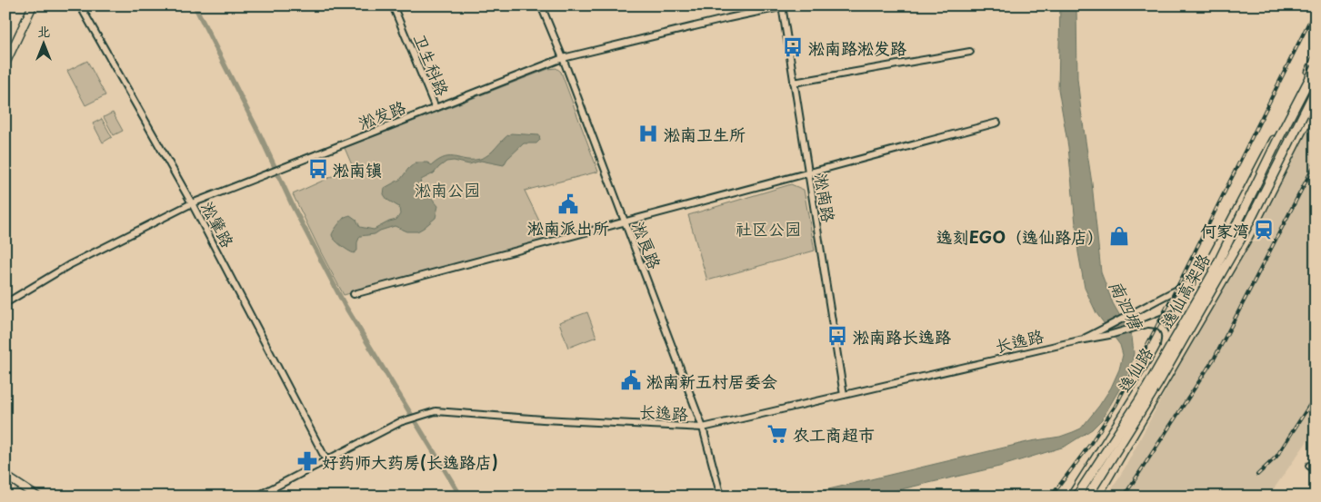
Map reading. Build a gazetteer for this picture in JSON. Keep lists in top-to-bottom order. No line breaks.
{"streets":{"highway":["逸仙高架路"],"main road":["逸仙路"],"street":["卫生科路","淞发路","淞南路","淞肇路","淞良路","长逸路"]},"crossings":[["卫生科路","淞发路"],["淞发路","淞南路"],["淞发路","淞肇路"],["淞发路","淞良路"],["淞南路","长逸路"],["淞肇路","长逸路"],["淞良路","长逸路"],["长逸路","逸仙路"]],"water":["南泗塘"],"parks":["淞南公园","社区公园"],"places":{"bus stop":["淞南路淞发路","淞南镇","淞南路长逸路"],"hospital":["淞南卫生所"],"public building":["淞南派出所","淞南新五村居委会"],"station":["何家湾"],"shop":["逸刻EGO（逸仙路店）"],"supermarket":["农工商超市"],"pharmacy":["好药师大药房(长逸路店)"]},"north":"top"}
